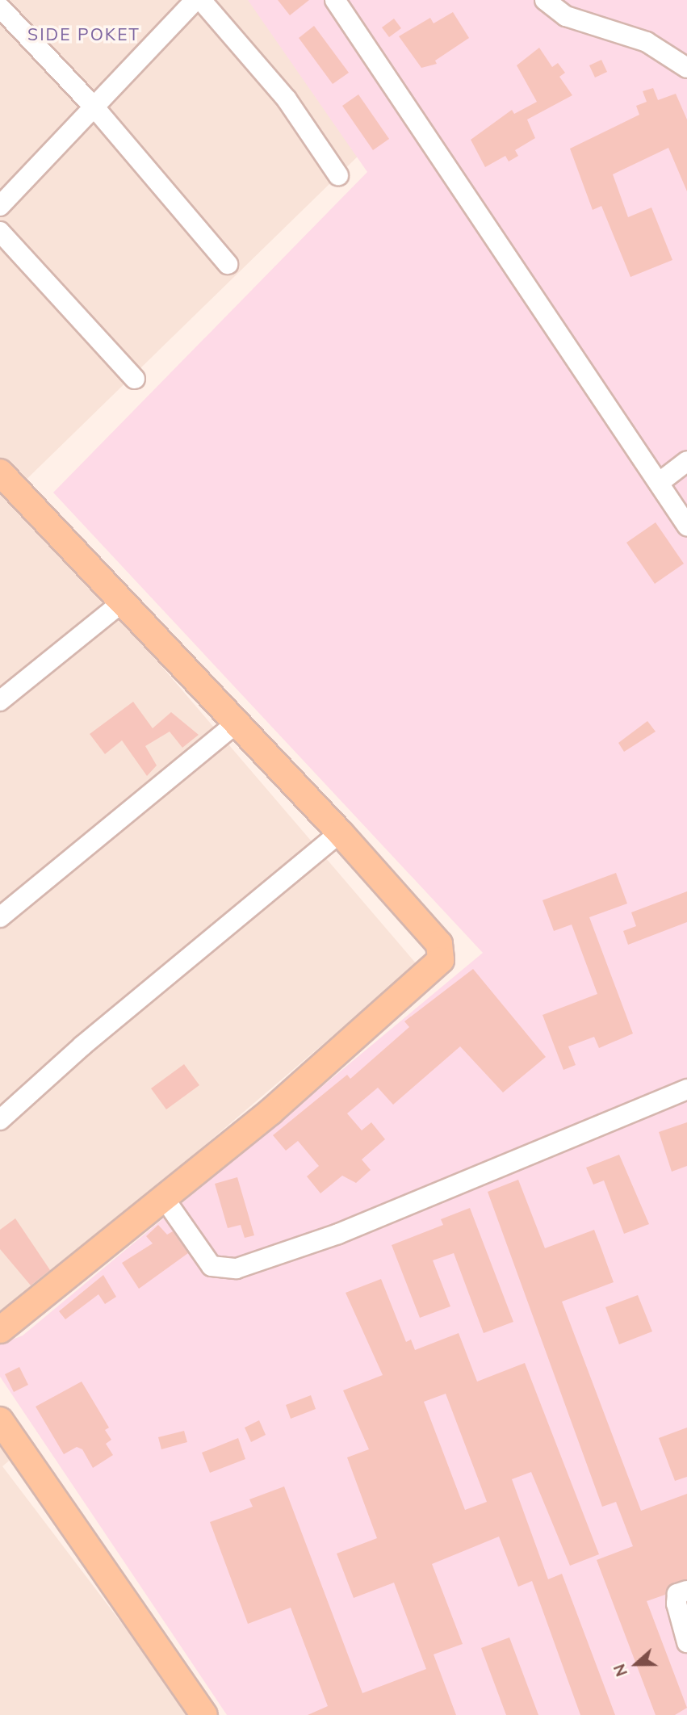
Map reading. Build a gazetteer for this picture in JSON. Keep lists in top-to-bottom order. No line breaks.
{"districts":["SIDE POKET"],"north":"left"}
